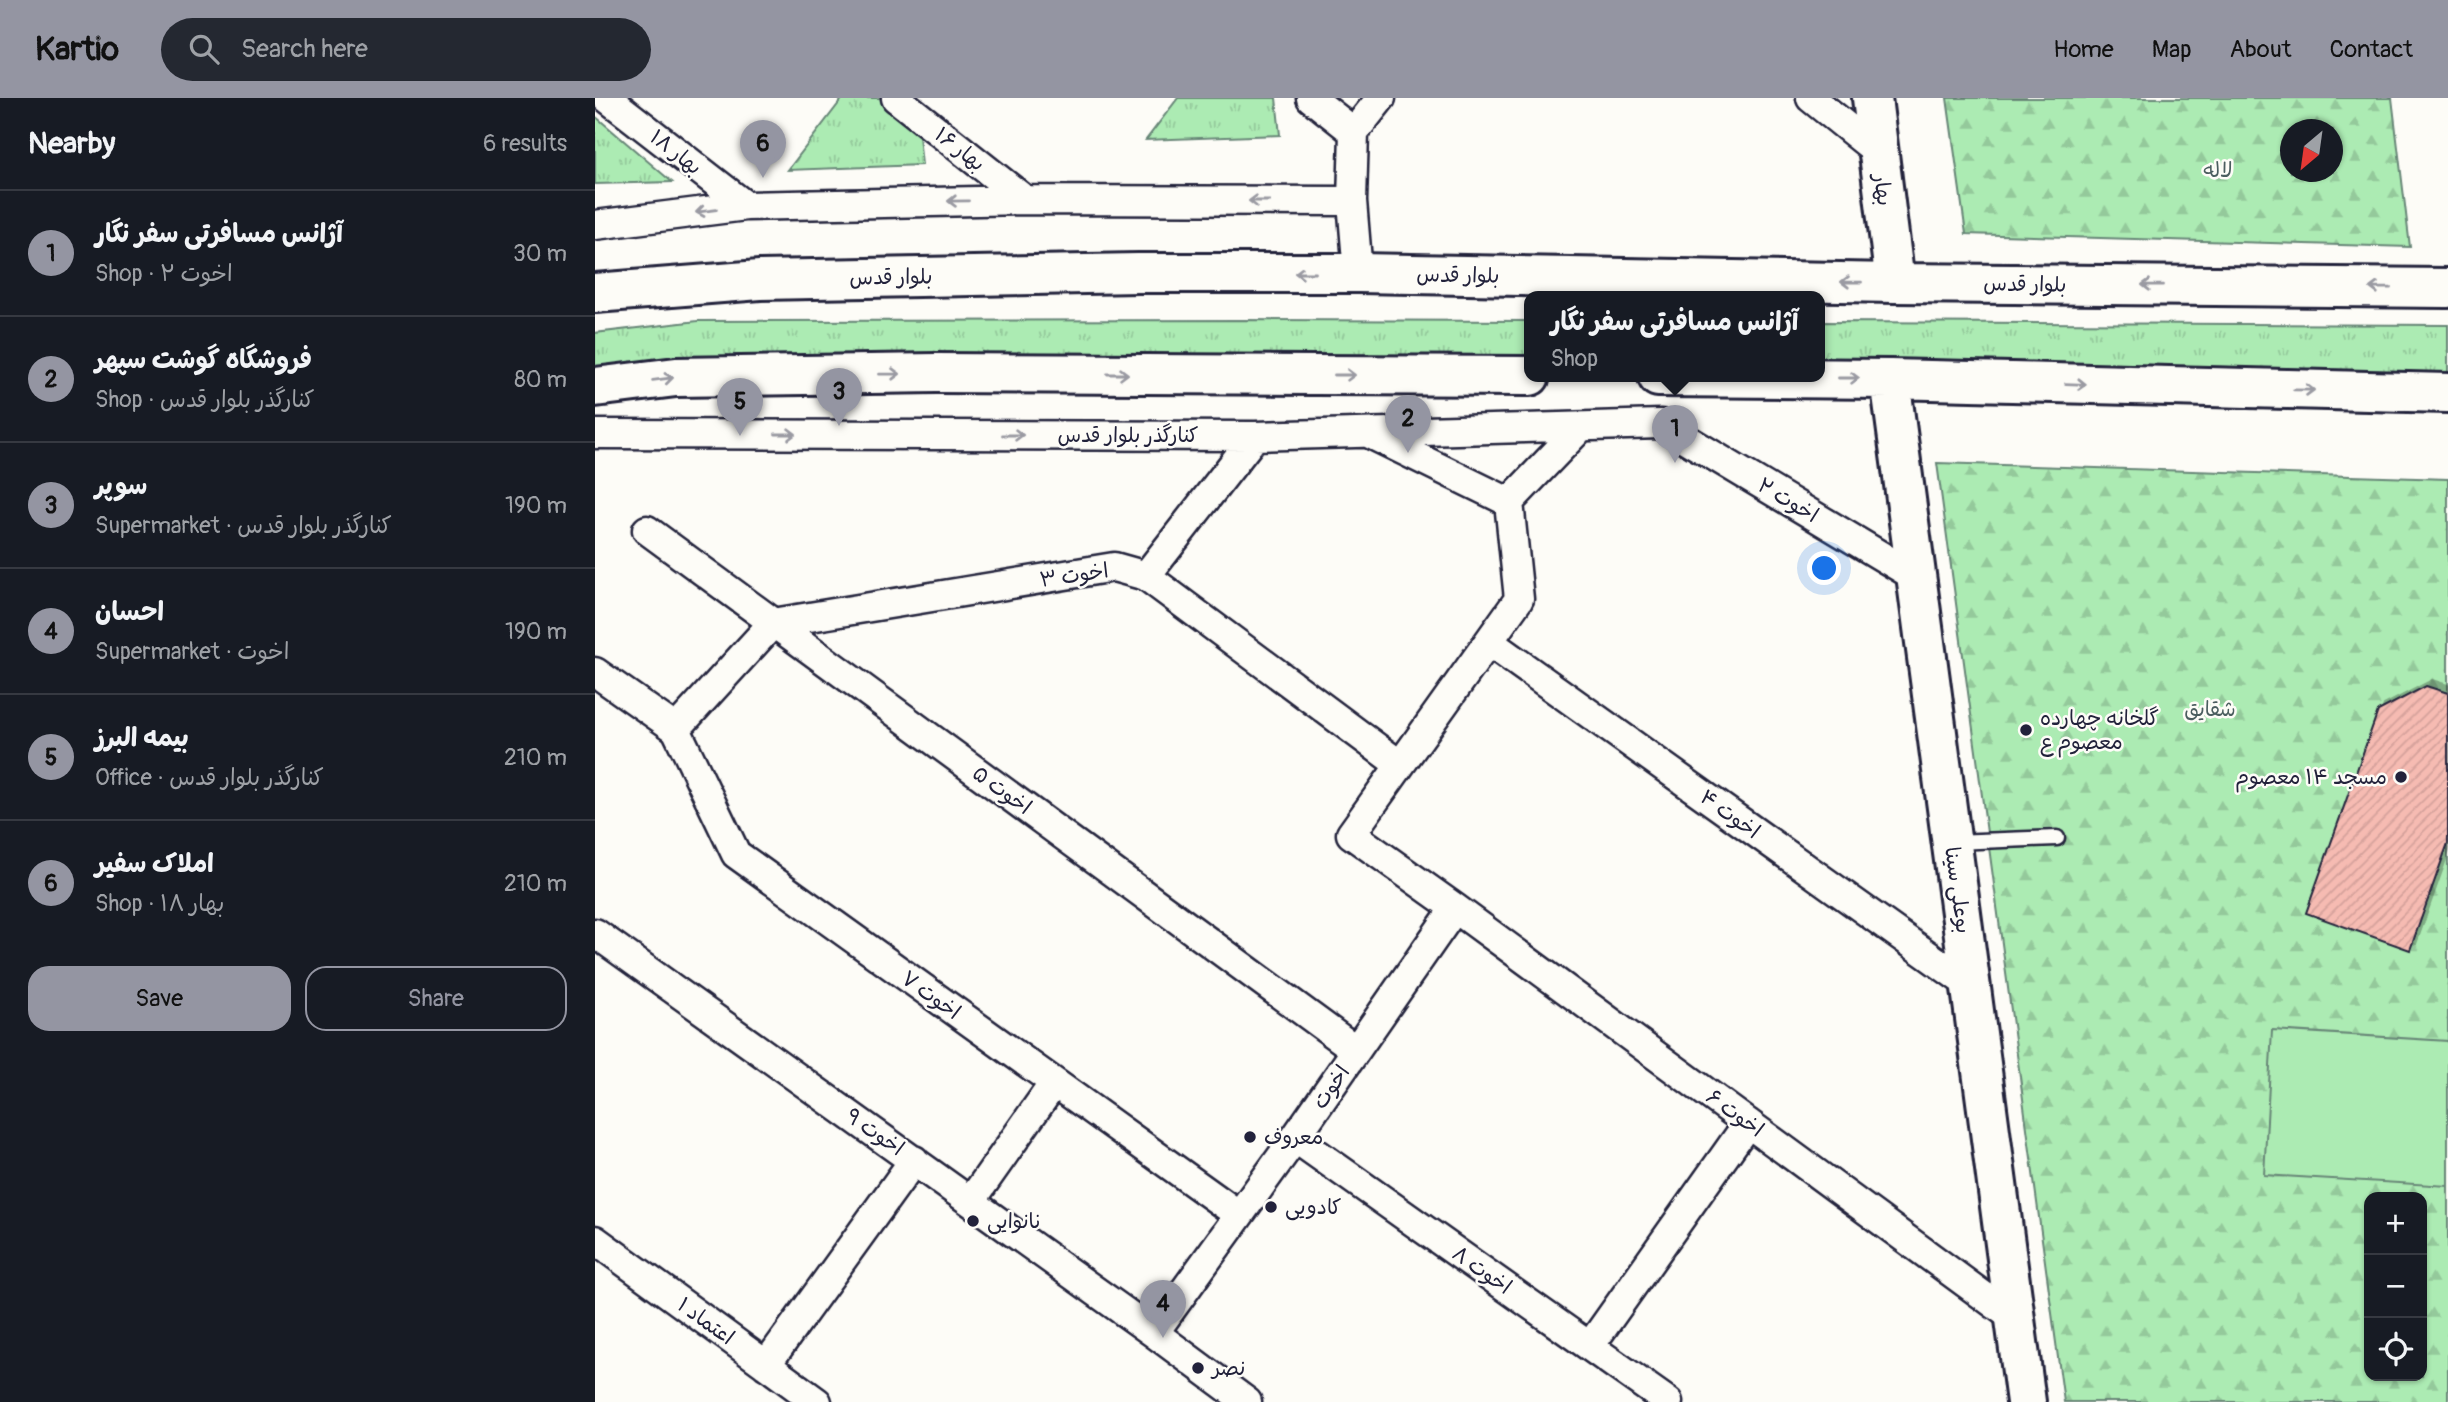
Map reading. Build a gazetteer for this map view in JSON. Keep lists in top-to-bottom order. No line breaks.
{"streets":{"main road":["بهار","بلوار قدس","بوعلی سینا"],"street":["بهار ۱۶","بهار ۱۸","کنارگذر بلوار قدس","اخوت ۲","اخوت ۳","اخوت ۵","اخوت ۴","اخوت ۷","اخوت","اخوت ۶","اخوت ۹","اخوت ۸","اعتماد ۱"]},"crossings":[["بهار","بلوار قدس"],["کنارگذر بلوار قدس","اخوت ۲"],["اخوت ۲","بوعلی سینا"],["اخوت ۳","اخوت ۵"],["اخوت ۳","اخوت ۶"],["اخوت ۵","اخوت"],["اخوت ۴","بوعلی سینا"],["بوعلی سینا","اخوت ۶"],["اخوت ۷","اخوت"],["اخوت","اخوت ۶"],["اخوت","اخوت ۹"],["اخوت","اخوت ۸"]],"parks":["لاله","شقایق"],"places":["گلخانه چهارده معصوم ع","مسجد ۱۴ معصوم","معروف","کادویی","نانوایی","نصر"],"north":"bottom left","page":{"header":"Kartio","search":"Search here","nav":["Home","Map","About","Contact"],"heading":["Nearby","6 results"],"pins":["6","3","5","2","1","4"],"list":[{"mark":"1","name":"آژانس مسافرتی سفر نگار","note":"Shop · اخوت ۲","value":"30 m"},{"mark":"2","name":"فروشگاه گوشت سپهر","note":"Shop · کنارگذر بلوار قدس","value":"80 m"},{"mark":"3","name":"سوپر","note":"Supermarket · کنارگذر بلوار قدس","value":"190 m"},{"mark":"4","name":"احسان","note":"Supermarket · اخوت","value":"190 m"},{"mark":"5","name":"بیمه البرز","note":"Office · کنارگذر بلوار قدس","value":"210 m"},{"mark":"6","name":"املاک سفیر","note":"Shop · بهار ۱۸","value":"210 m"}],"popup":["آژانس مسافرتی سفر نگار","Shop"],"buttons":["Save","Share"],"map_buttons":["+","−"]}}
